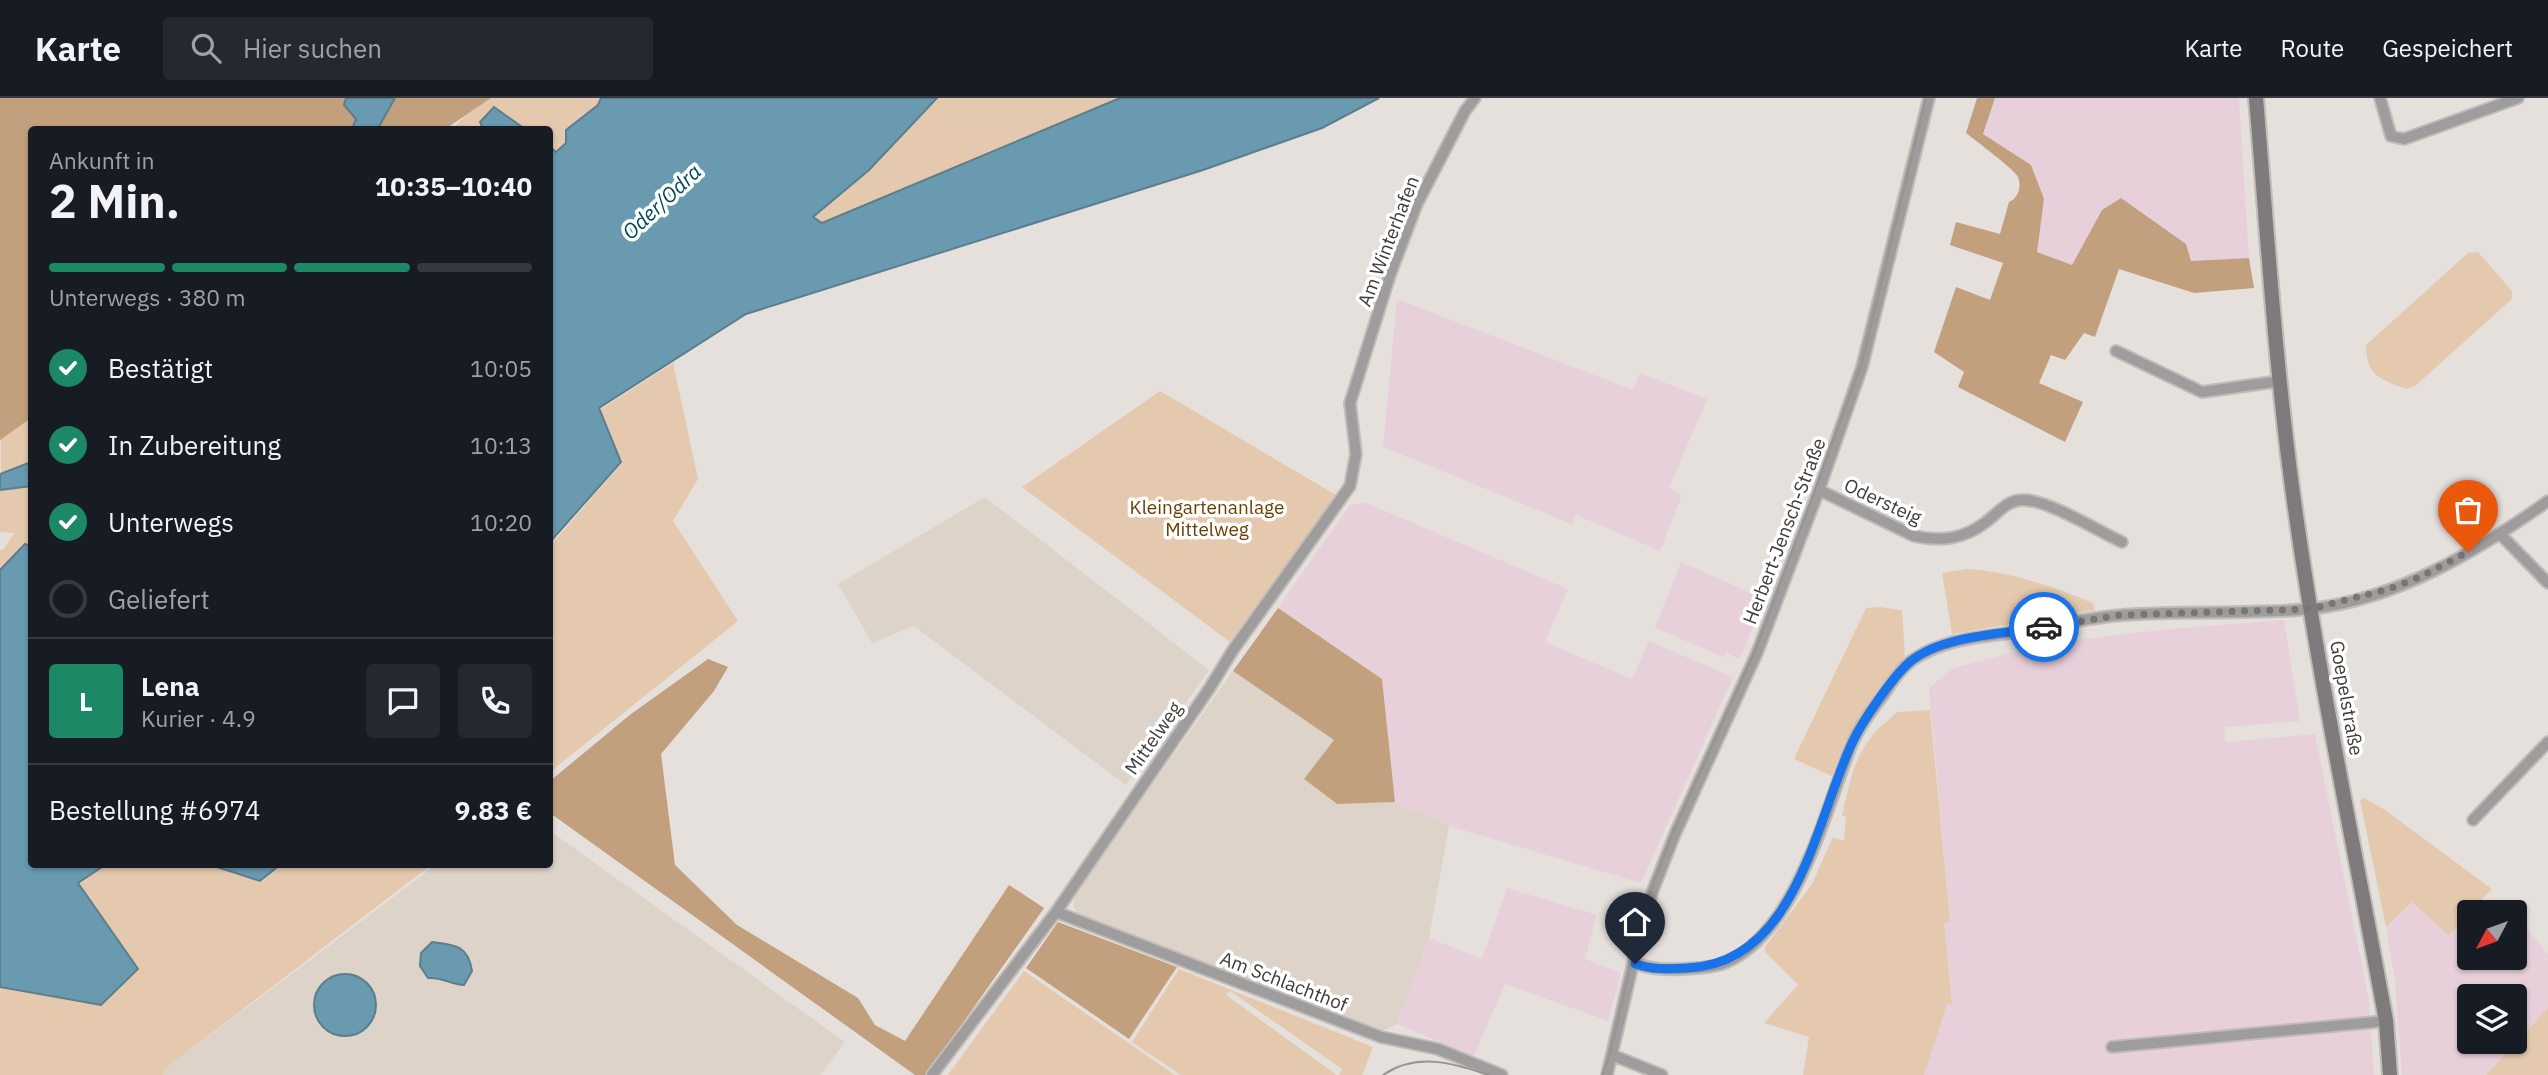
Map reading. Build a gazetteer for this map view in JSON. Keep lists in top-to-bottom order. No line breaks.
{"streets":{"street":["Am Winterhafen","Odersteig","Herbert-Jensch-Straße","Goepelstraße","Mittelweg","Am Schlachthof"]},"crossings":[["Am Winterhafen","Mittelweg"],["Odersteig","Herbert-Jensch-Straße"],["Mittelweg","Am Schlachthof"]],"water":["Oder/Odra"],"parks":["Kleingartenanlage Mittelweg"],"north":"bottom left","page":{"header":"Karte","search":"Hier suchen","nav":["Karte","Route","Gespeichert"],"heading":["2 Min.","Ankunft in","10:35–10:40"],"panel":["Lena","Kurier · 4.9","Bestellung #6974","9.83 €"],"bar":"Unterwegs · 380 m","list":[["Bestätigt","10:05"],["In Zubereitung","10:13"],["Unterwegs","10:20"],"Geliefert"],"round":"L"}}
